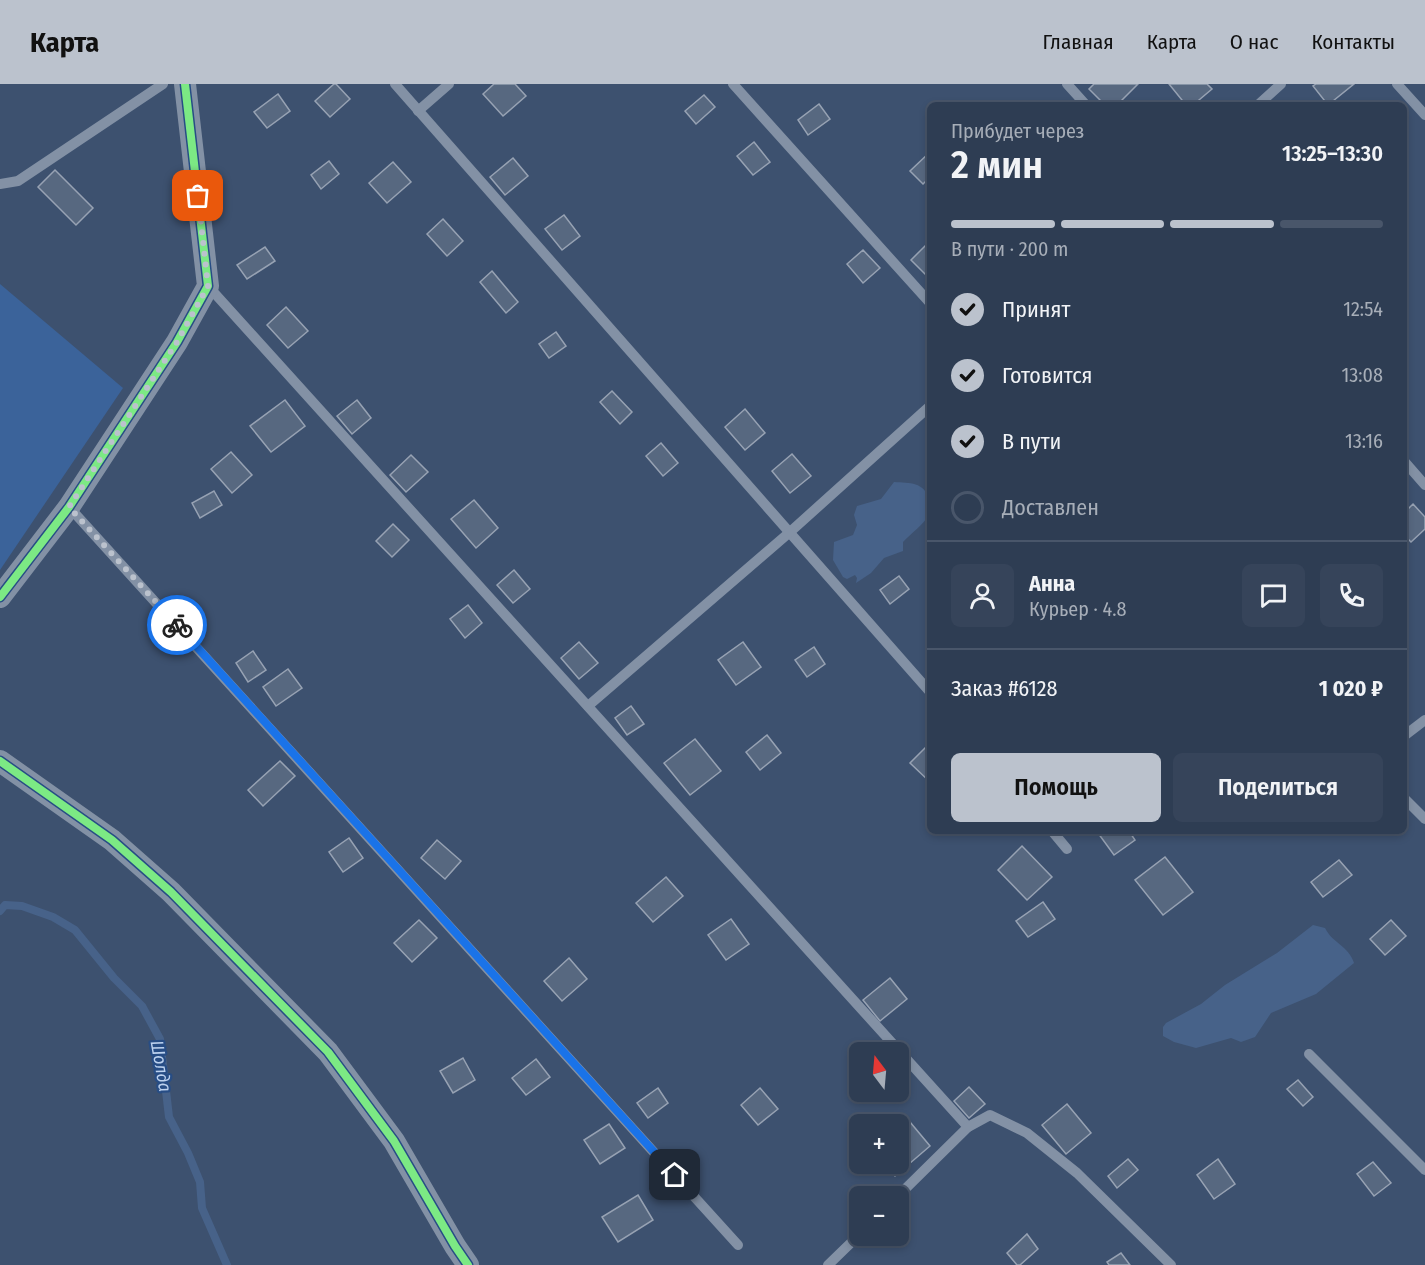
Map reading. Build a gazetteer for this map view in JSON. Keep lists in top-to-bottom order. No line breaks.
{"water":["Шолда"],"north":"top","page":{"header":"Карта","nav":["Главная","Карта","О нас","Контакты"],"heading":["2 мин","Прибудет через","13:25–13:30"],"panel":["Анна","Курьер · 4.8","Заказ #6128","1 020 ₽"],"bar":"В пути · 200 m","list":[["Принят","12:54"],["Готовится","13:08"],["В пути","13:16"],"Доставлен"],"buttons":["Помощь","Поделиться"],"map_buttons":["+","−"]}}
